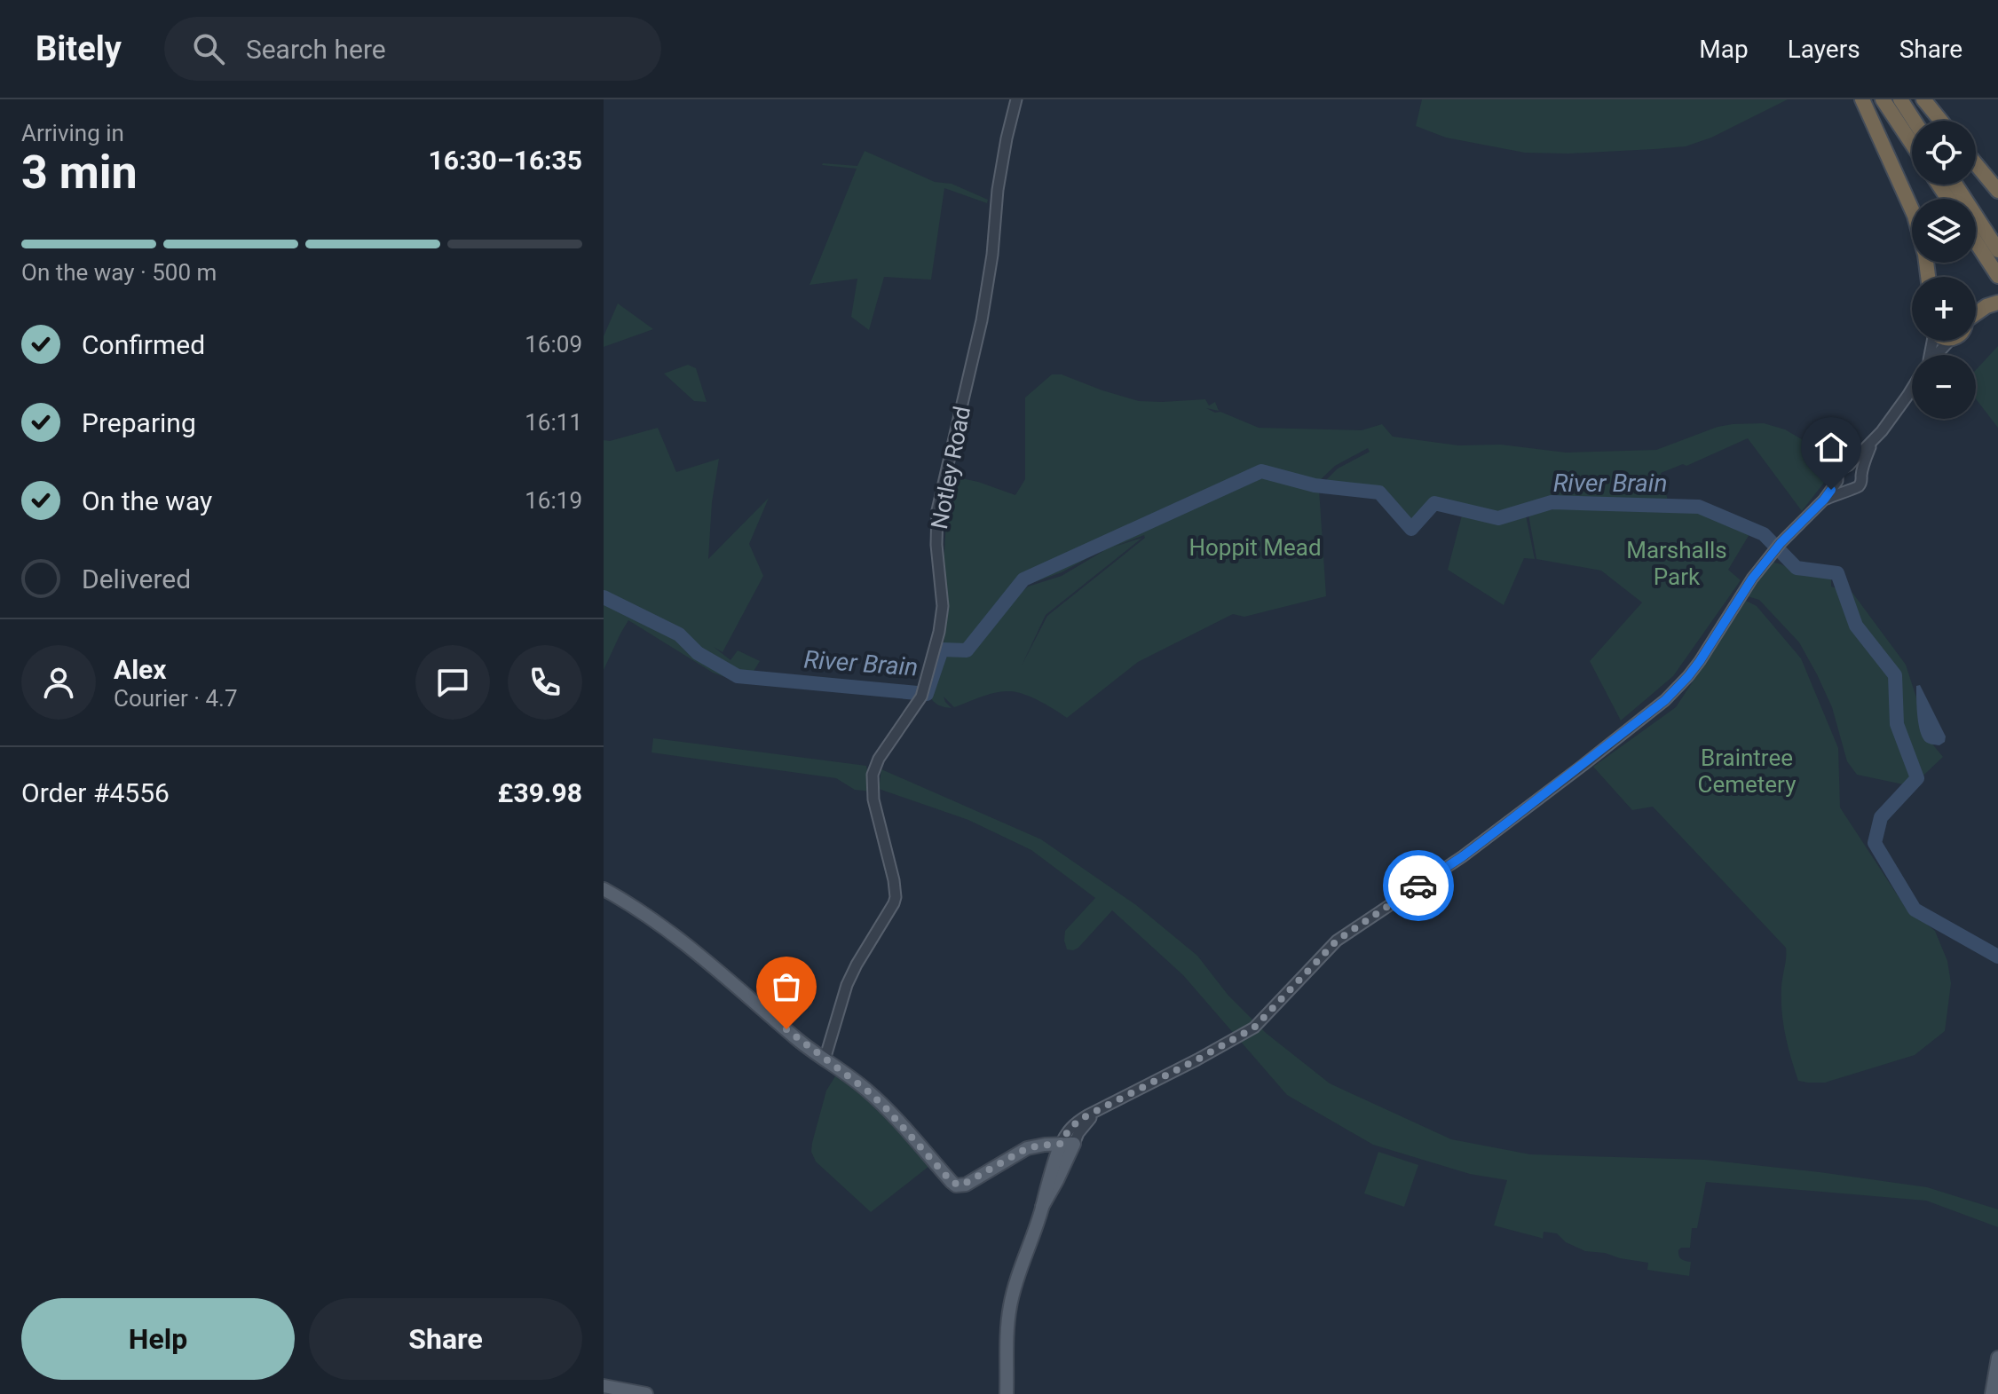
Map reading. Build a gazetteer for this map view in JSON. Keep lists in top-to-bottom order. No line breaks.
{"streets":{"street":["Notley Road"]},"water":["River Brain"],"parks":["Hoppit Mead","Marshalls Park","Braintree Cemetery"],"page":{"header":"Bitely","search":"Search here","nav":["Map","Layers","Share"],"heading":["3 min","Arriving in","16:30–16:35"],"panel":["Alex","Courier · 4.7","Order #4556","£39.98"],"map_buttons":["+","−"],"bar":"On the way · 500 m","list":[["Confirmed","16:09"],["Preparing","16:11"],["On the way","16:19"],"Delivered"],"buttons":["Help","Share"]}}
